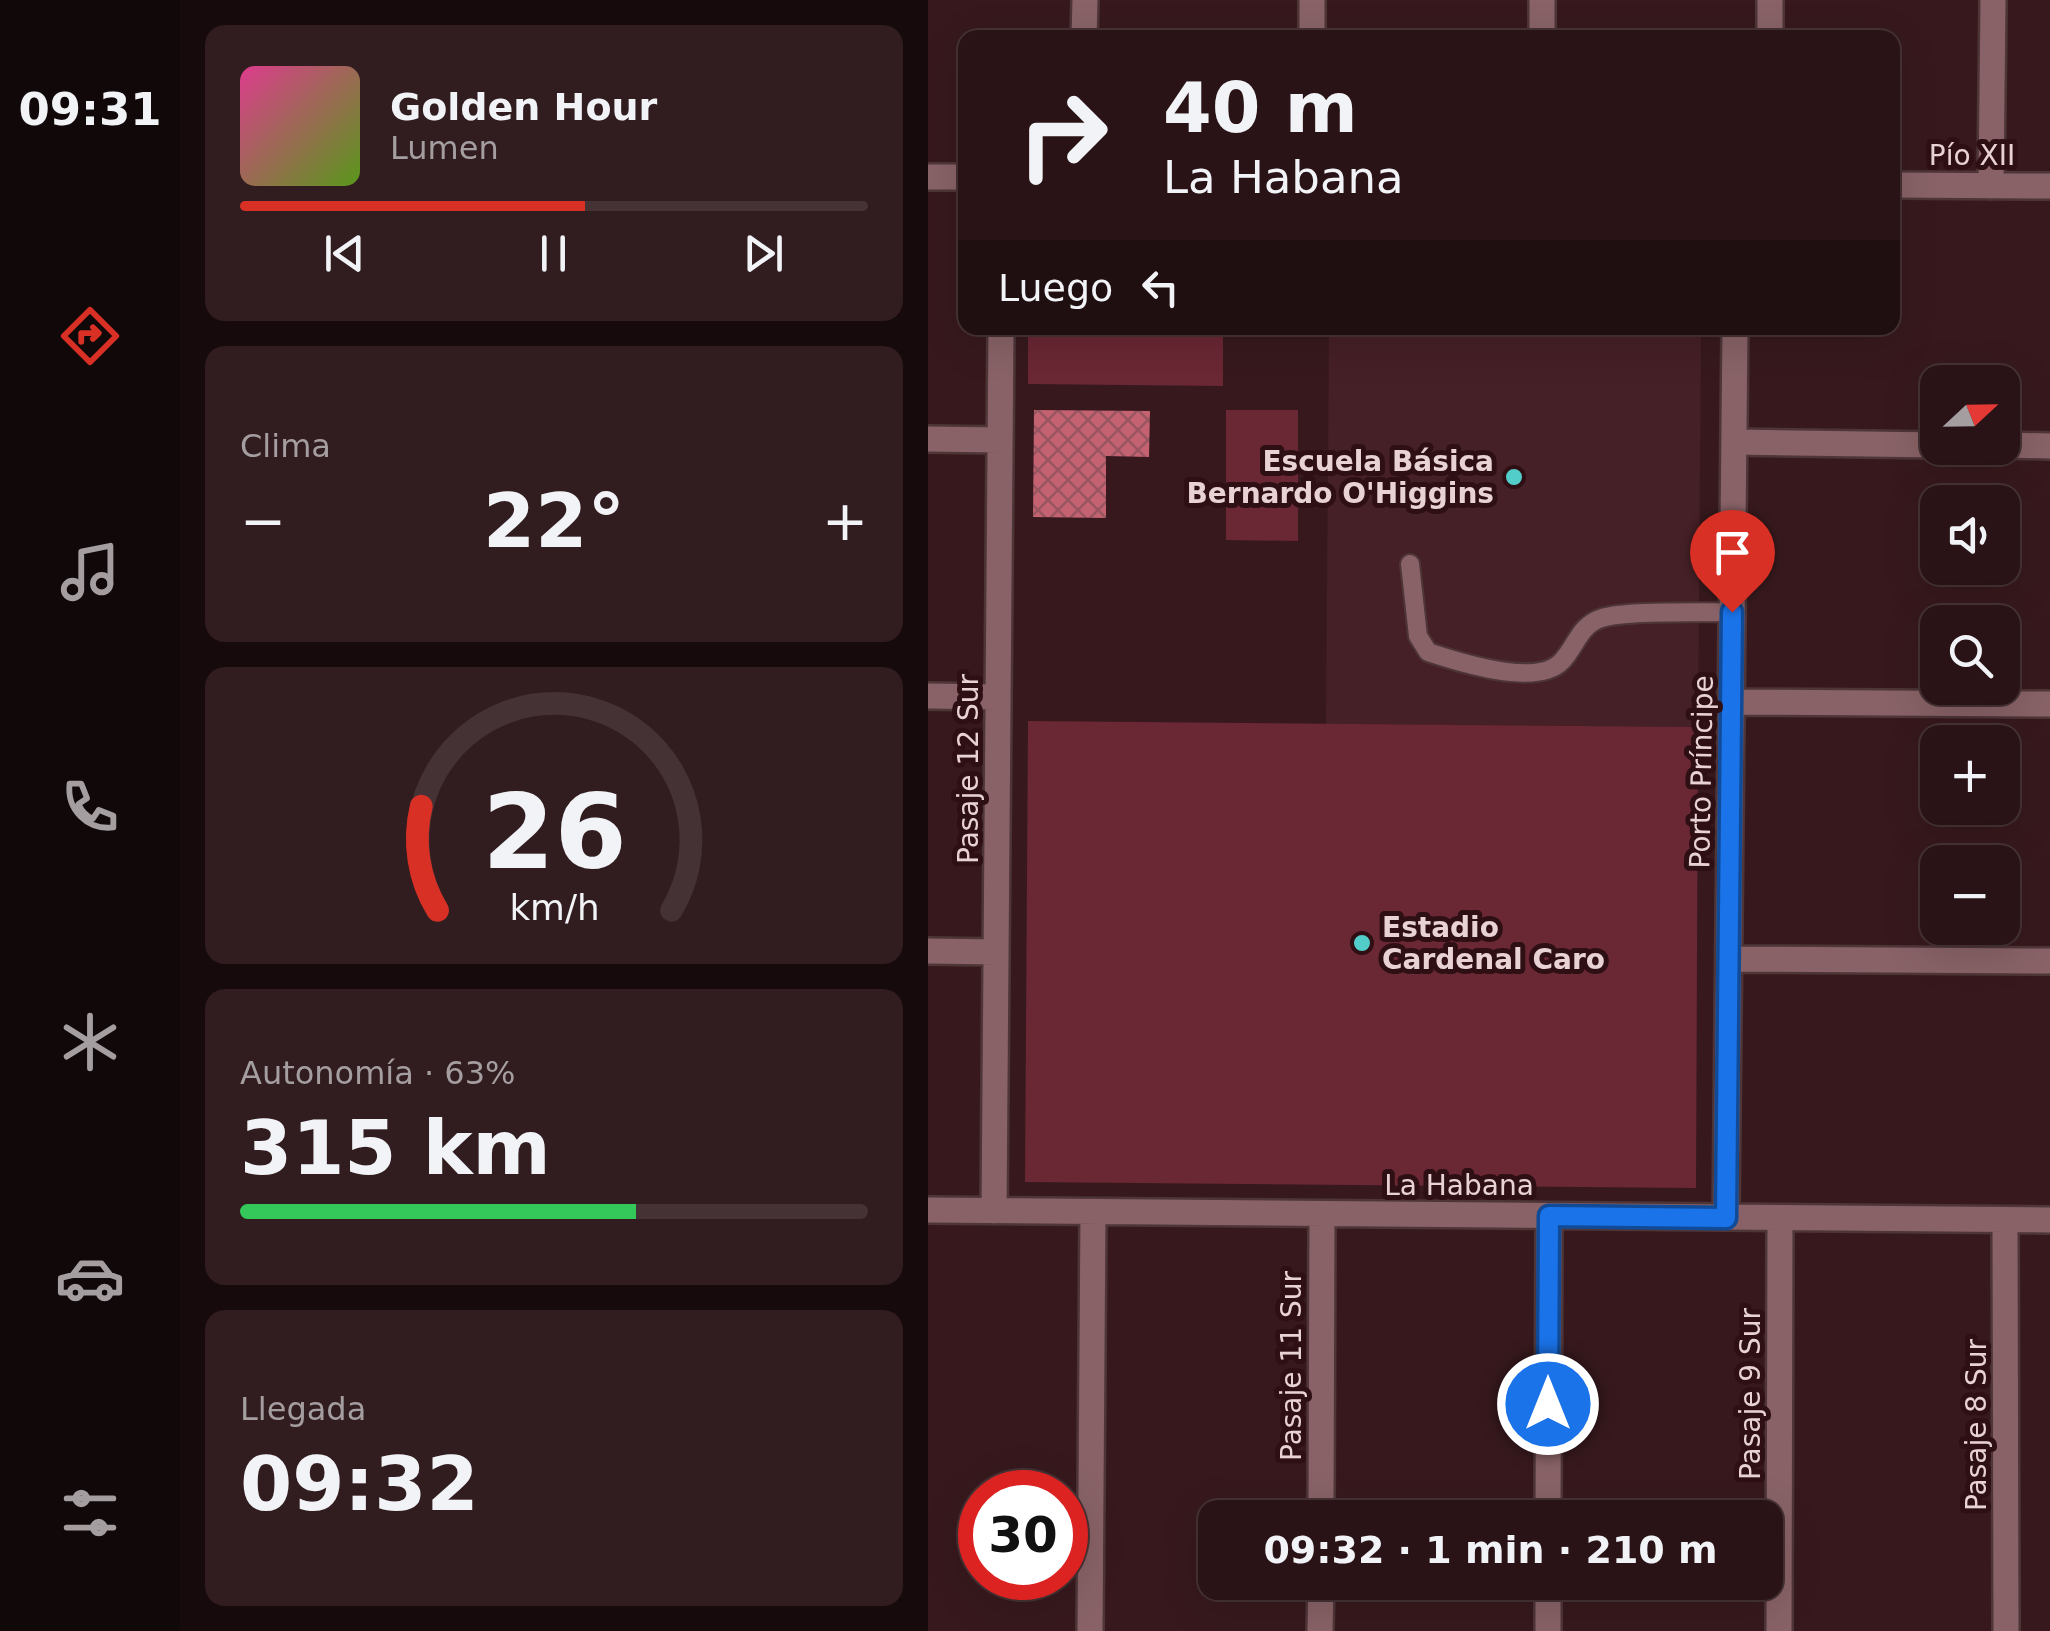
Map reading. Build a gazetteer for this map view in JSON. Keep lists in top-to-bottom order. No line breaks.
{"streets":{"street":["Pío XII","Pasaje 12 Sur","Porto Príncipe","La Habana","Pasaje 11 Sur","Pasaje 9 Sur","Pasaje 8 Sur"]},"crossings":[["Pasaje 12 Sur","La Habana"],["Porto Príncipe","La Habana"],["La Habana","Pasaje 11 Sur"],["La Habana","Pasaje 9 Sur"],["La Habana","Pasaje 8 Sur"]],"places":["Escuela Básica Bernardo O'Higgins","Estadio Cardenal Caro"],"north":"right","page":{"tabs":"09:31","turn":["40 m","La Habana"],"song":["Golden Hour","Lumen"],"then":"Luego","tile":["Clima",["Autonomía · 63%","315 km"],["Llegada","09:32"]],"map_buttons":["+","−"],"heat":["−","22°","+"],"limit":"30","trip":"09:32 · 1 min · 210 m","gauge":["26","km/h"]}}
